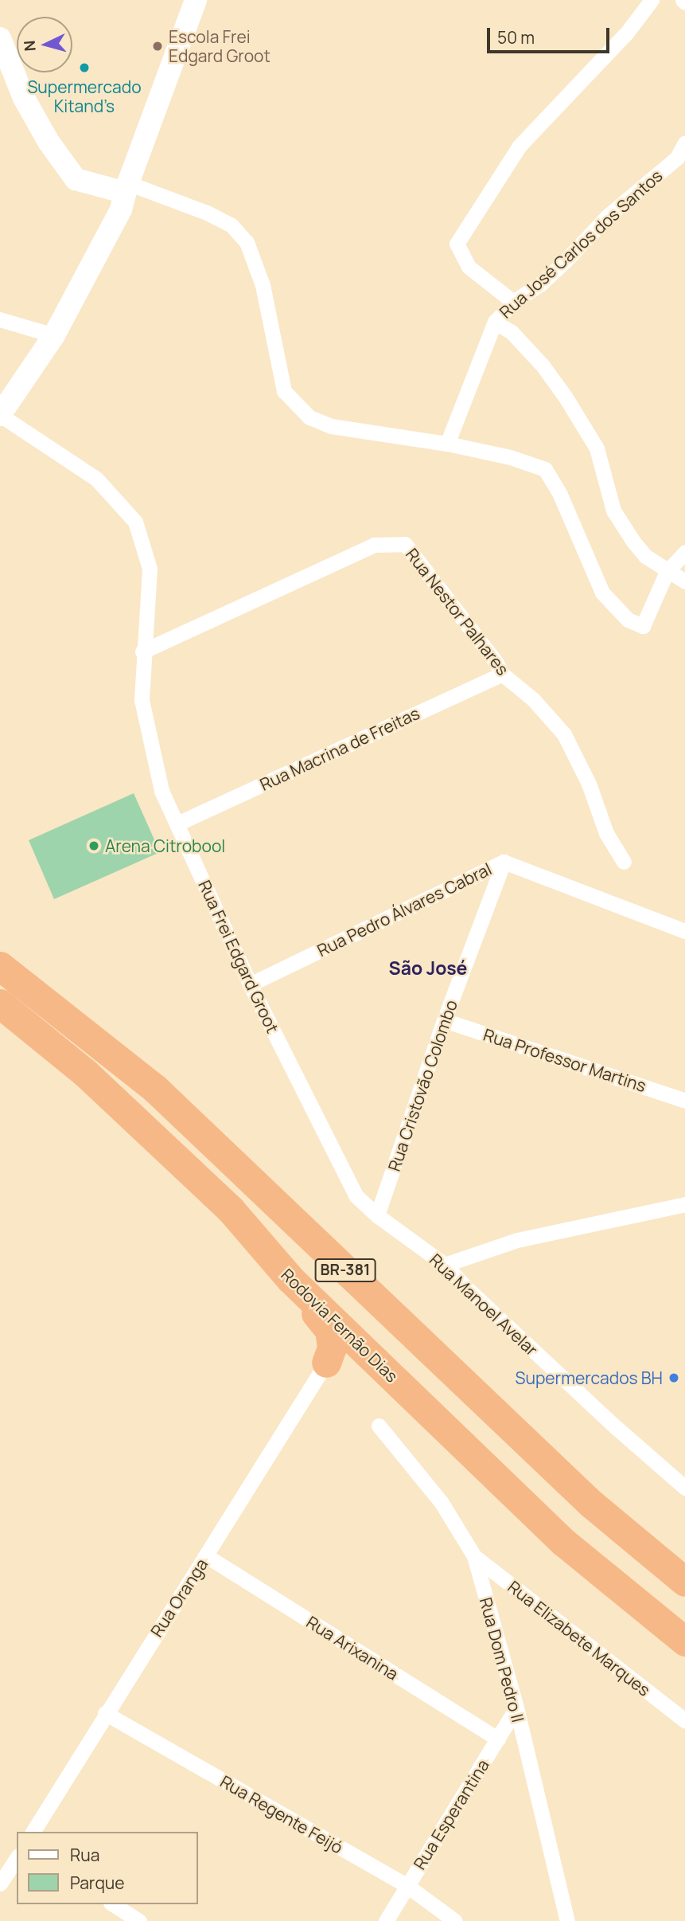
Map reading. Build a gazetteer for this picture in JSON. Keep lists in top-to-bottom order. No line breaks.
{"streets":{"highway":["BR-381","Rodovia Fernão Dias"],"street":["Rua José Carlos dos Santos","Rua Nestor Palhares","Rua Macrina de Freitas","Rua Pedro Álvares Cabral","Rua Frei Edgard Groot","Rua Professor Martins","Rua Cristovão Colombo","Rua Manoel Avelar","Rua Oranga","Rua Elizabete Marques","Rua Arixanina","Rua Dom Pedro II","Rua Regente Feijó","Rua Esperantina"]},"crossings":[["Rua Nestor Palhares","Rua Macrina de Freitas"],["Rua Nestor Palhares","Rua Frei Edgard Groot"],["Rua Macrina de Freitas","Rua Frei Edgard Groot"],["Rua Pedro Álvares Cabral","Rua Frei Edgard Groot"],["Rua Pedro Álvares Cabral","Rua Cristovão Colombo"],["Rua Frei Edgard Groot","Rua Cristovão Colombo"],["Rua Frei Edgard Groot","Rua Manoel Avelar"],["Rua Professor Martins","Rua Cristovão Colombo"],["Rua Cristovão Colombo","Rua Manoel Avelar"],["Rua Oranga","Rua Arixanina"],["Rua Oranga","Rua Regente Feijó"],["Rua Elizabete Marques","Rua Dom Pedro II"],["Rua Arixanina","Rua Esperantina"],["Rua Dom Pedro II","Rua Esperantina"],["Rua Regente Feijó","Rua Esperantina"]],"districts":["São José"],"places":["Escola Frei Edgard Groot","Supermercado Kitand’s","Arena Citrobool","Supermercados BH"],"legend":["Rua","Parque"],"scale_bar":"50 m","north":"left"}
